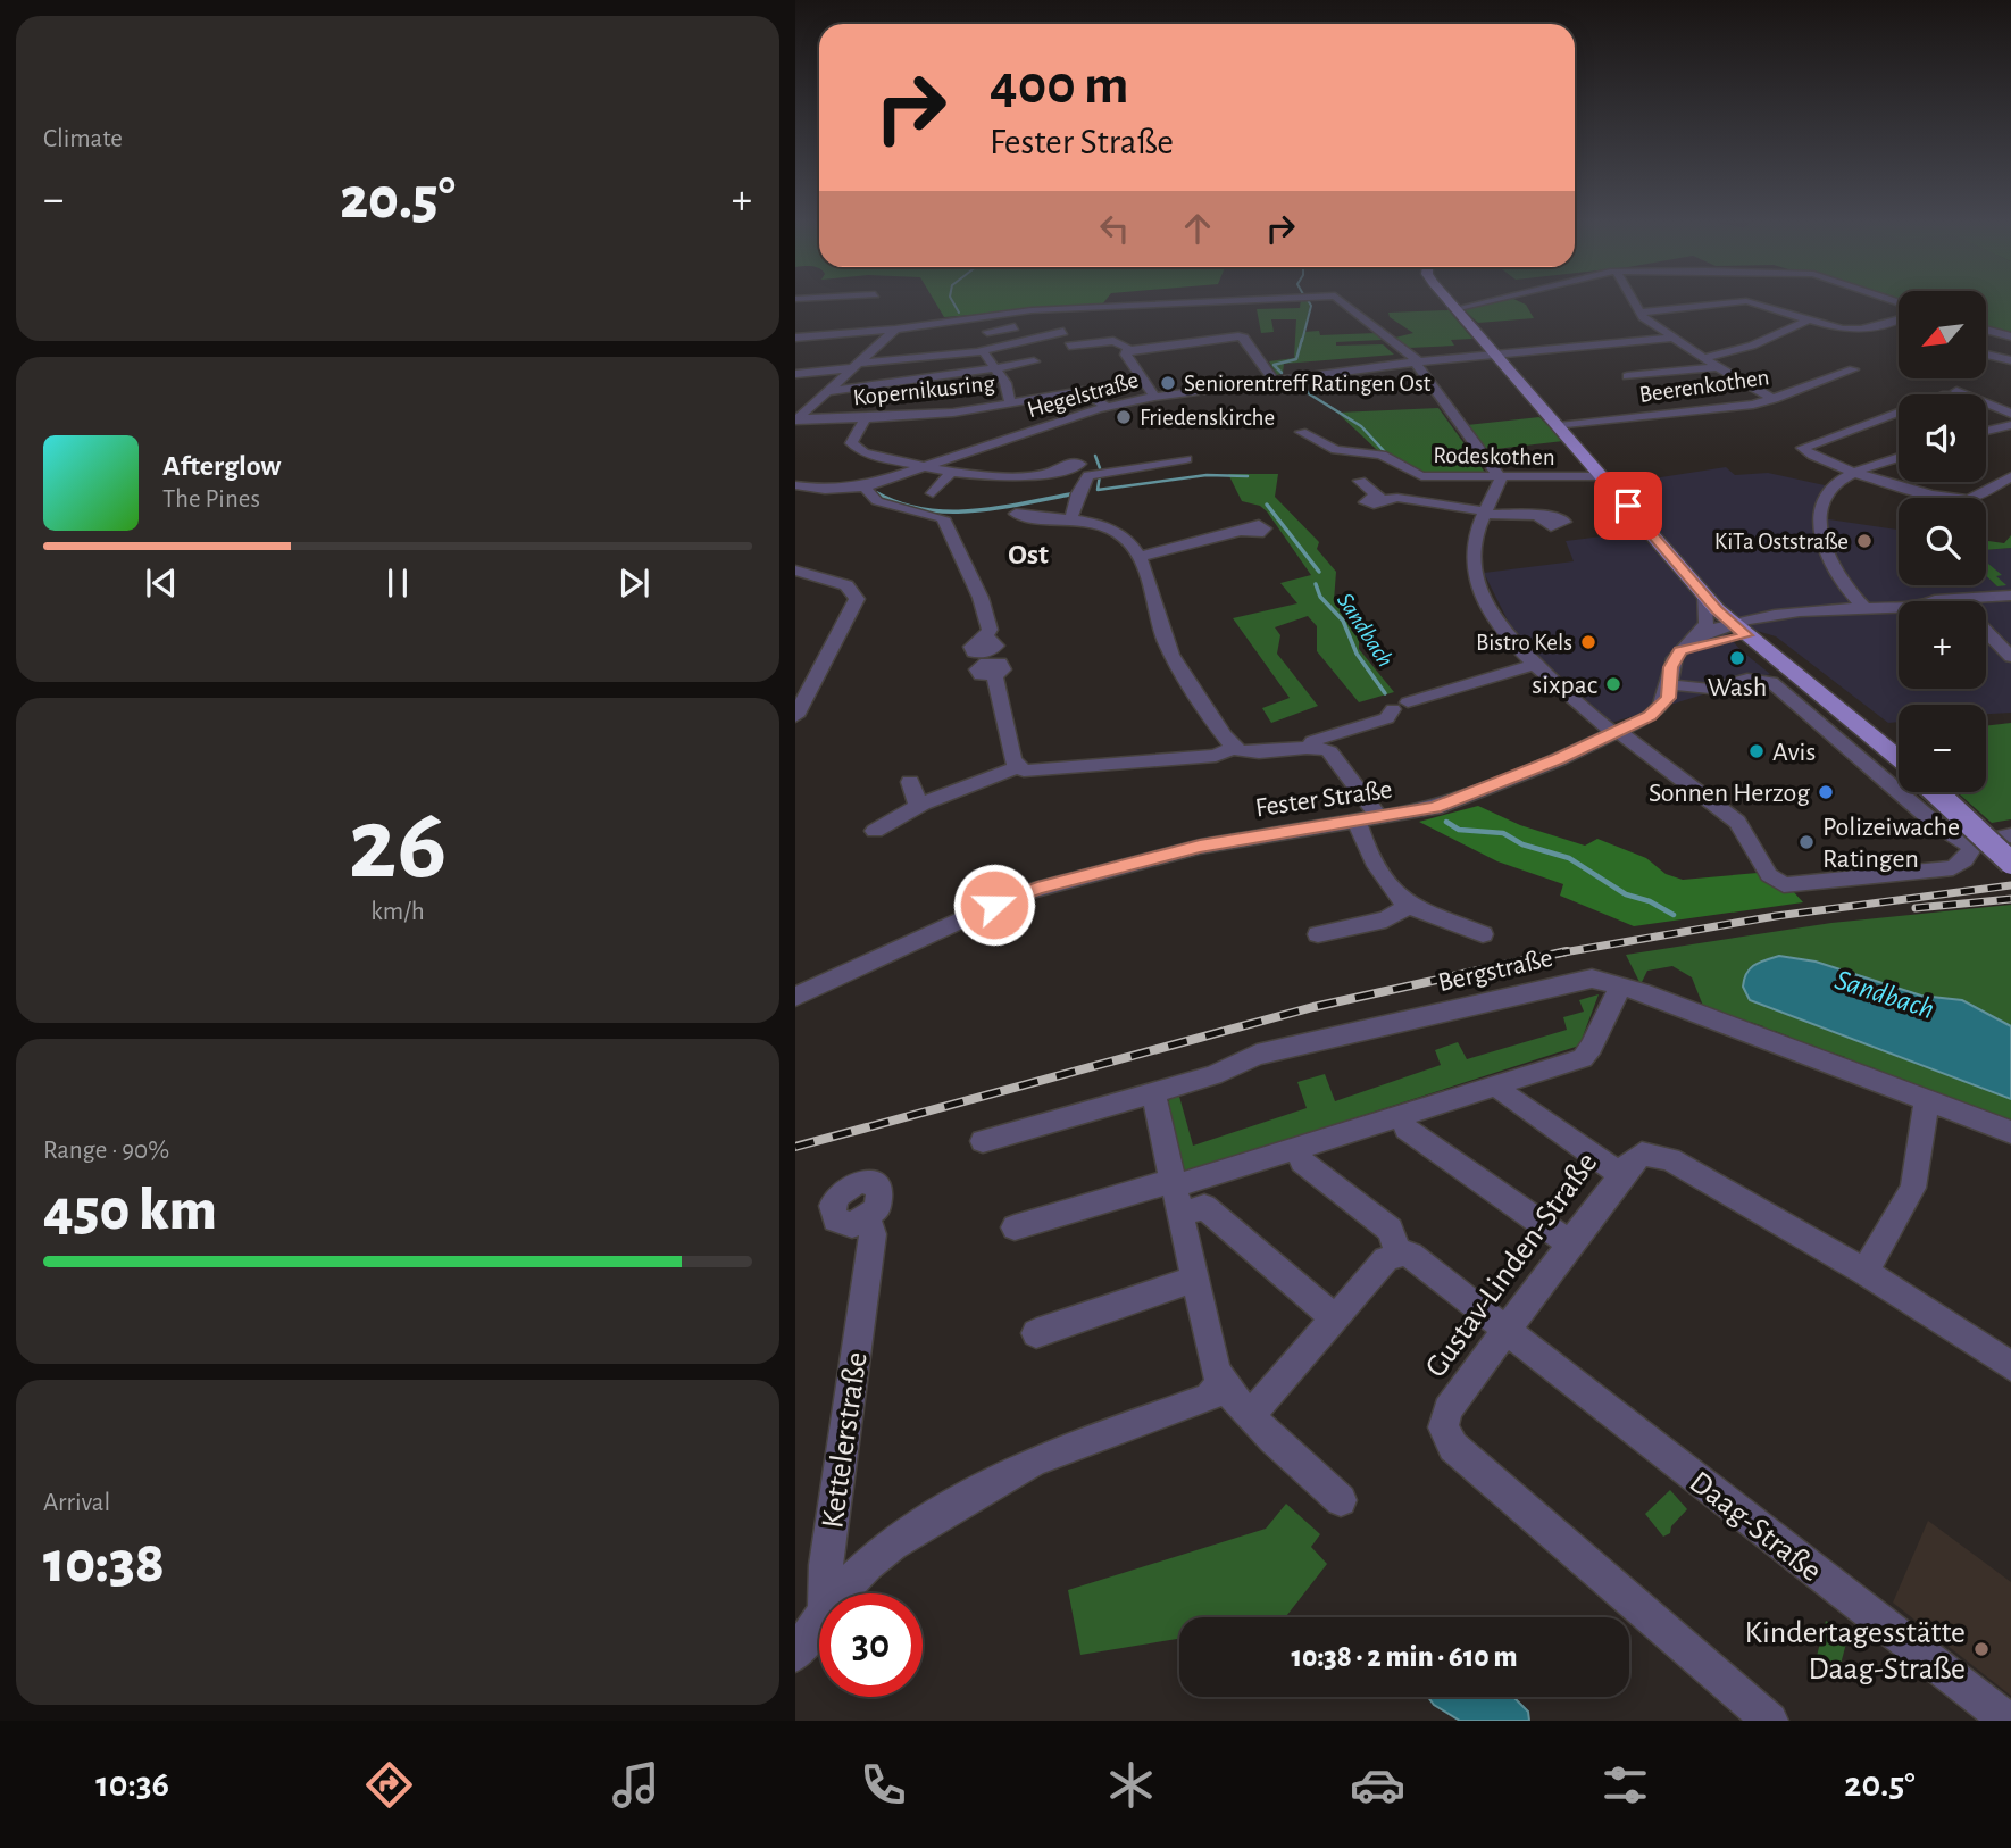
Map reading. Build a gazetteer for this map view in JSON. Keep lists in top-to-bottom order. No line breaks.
{"streets":{"street":["Beerenkothen","Kopernikusring","Hegelstraße","Rodeskothen","Fester Straße","Bergstraße","Gustav-Linden-Straße","Kettelerstraße","Daag-Straße"]},"crossings":[["Gustav-Linden-Straße","Daag-Straße"]],"districts":["Ost"],"water":["Sandbach"],"places":["Seniorentreff Ratingen Ost","Friedenskirche","KiTa Oststraße","Bistro Kels","Wash","sixpac","Avis","Sonnen Herzog","Polizeiwache Ratingen","Kindertagesstätte Daag-Straße"],"north":"bottom left","page":{"tile":["Climate",["26","km/h"],["Range · 90%","450 km"],["Arrival","10:38"]],"turn":["400 m","Fester Straße"],"heat":["−","20.5°","+"],"map_buttons":["+","−"],"song":["Afterglow","The Pines"],"limit":"30","trip":"10:38 · 2 min · 610 m","tabs":["10:36","20.5°"]}}
